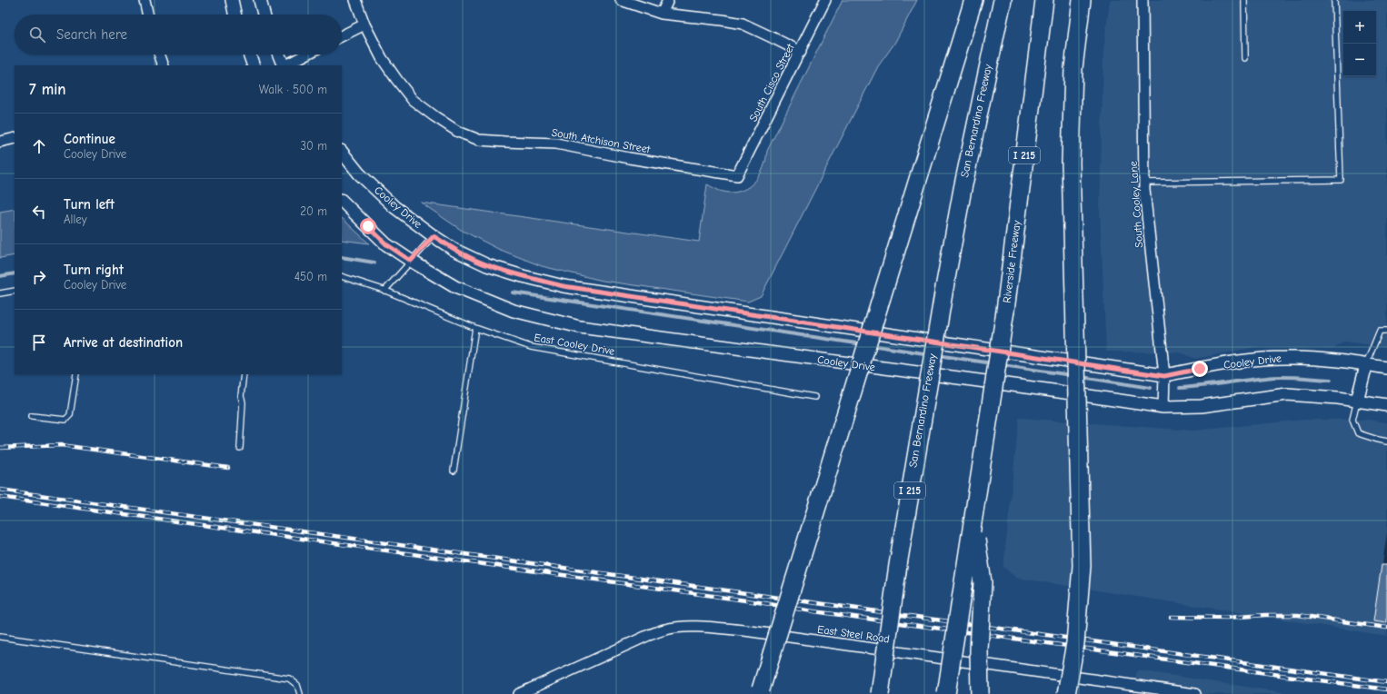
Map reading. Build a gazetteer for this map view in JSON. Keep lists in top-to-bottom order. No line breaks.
{"streets":{"highway":["San Bernardino Freeway","I 215","Riverside Freeway"],"street":["South Cisco Street","South Atchison Street","South Cooley Lane","Cooley Drive","East Steel Road"],"lane":["East Cooley Drive"]},"crossings":[["South Cisco Street","South Atchison Street"],["I 215","Riverside Freeway"],["South Cooley Lane","Cooley Drive"]],"page":{"map_buttons":["+","−"],"search":"Search here","heading":["7 min","Walk · 500 m"],"list":[["Continue","Cooley Drive","30 m"],["Turn left","Alley","20 m"],["Turn right","Cooley Drive","450 m"],"Arrive at destination"]}}
